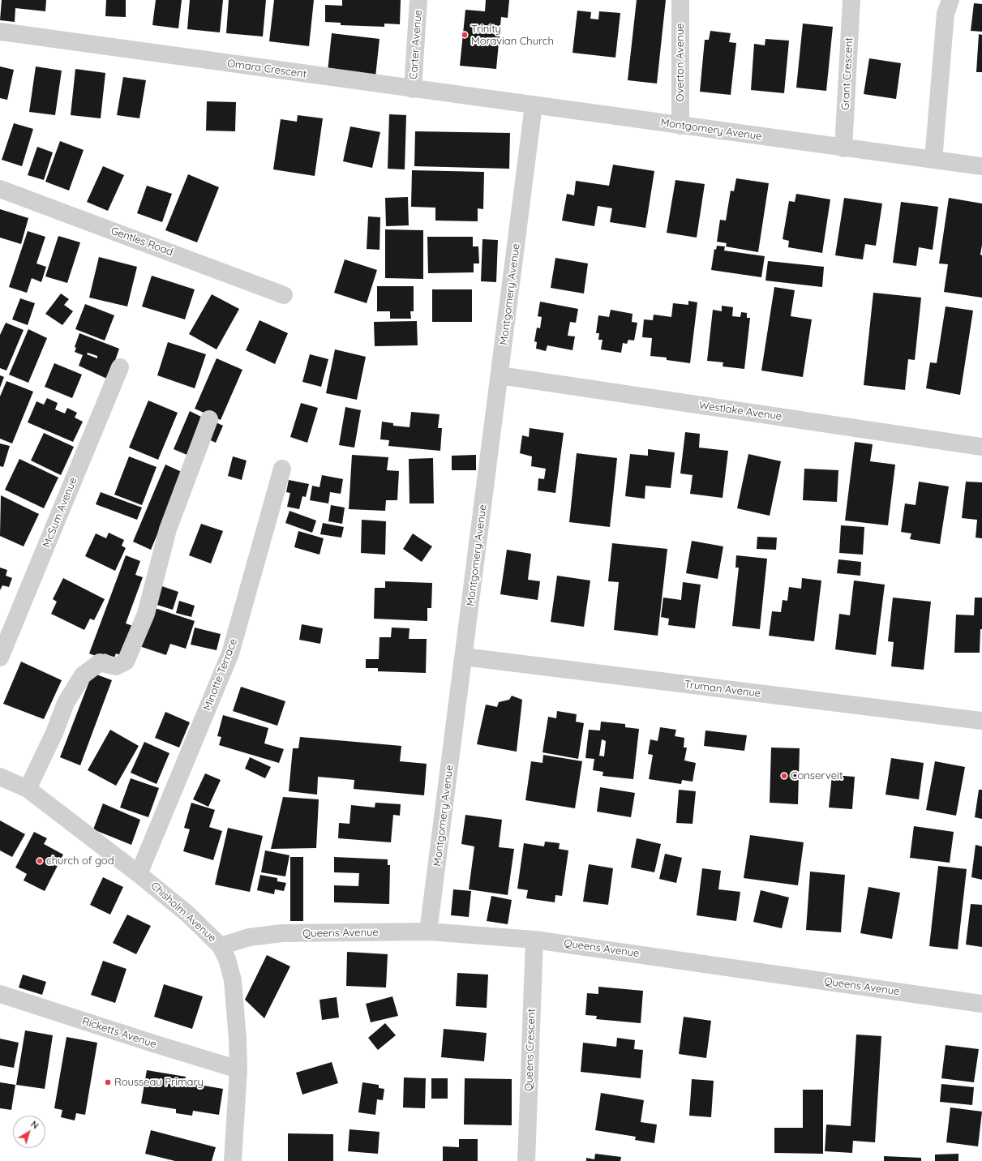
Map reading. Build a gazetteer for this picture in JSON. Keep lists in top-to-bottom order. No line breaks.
{"streets":{"street":["Carter Avenue","Overton Avenue","Omara Crescent","Grant Crescent","Montgomery Avenue","Gentles Road","Westlake Avenue","McSum Avenue","Minotte Terrace","Truman Avenue","Chisholm Avenue","Queens Avenue","Ricketts Avenue","Queens Crescent"]},"crossings":[["Carter Avenue","Omara Crescent"],["Overton Avenue","Montgomery Avenue"],["Omara Crescent","Montgomery Avenue"],["Grant Crescent","Montgomery Avenue"],["Montgomery Avenue","Westlake Avenue"],["Montgomery Avenue","Truman Avenue"],["Montgomery Avenue","Queens Avenue"],["Minotte Terrace","Chisholm Avenue"],["Chisholm Avenue","Queens Avenue"],["Chisholm Avenue","Ricketts Avenue"],["Queens Avenue","Queens Crescent"]],"places":["Trinity Moravian Church","Conserveit","church of god","Rousseau Primary"],"north":"top right"}
